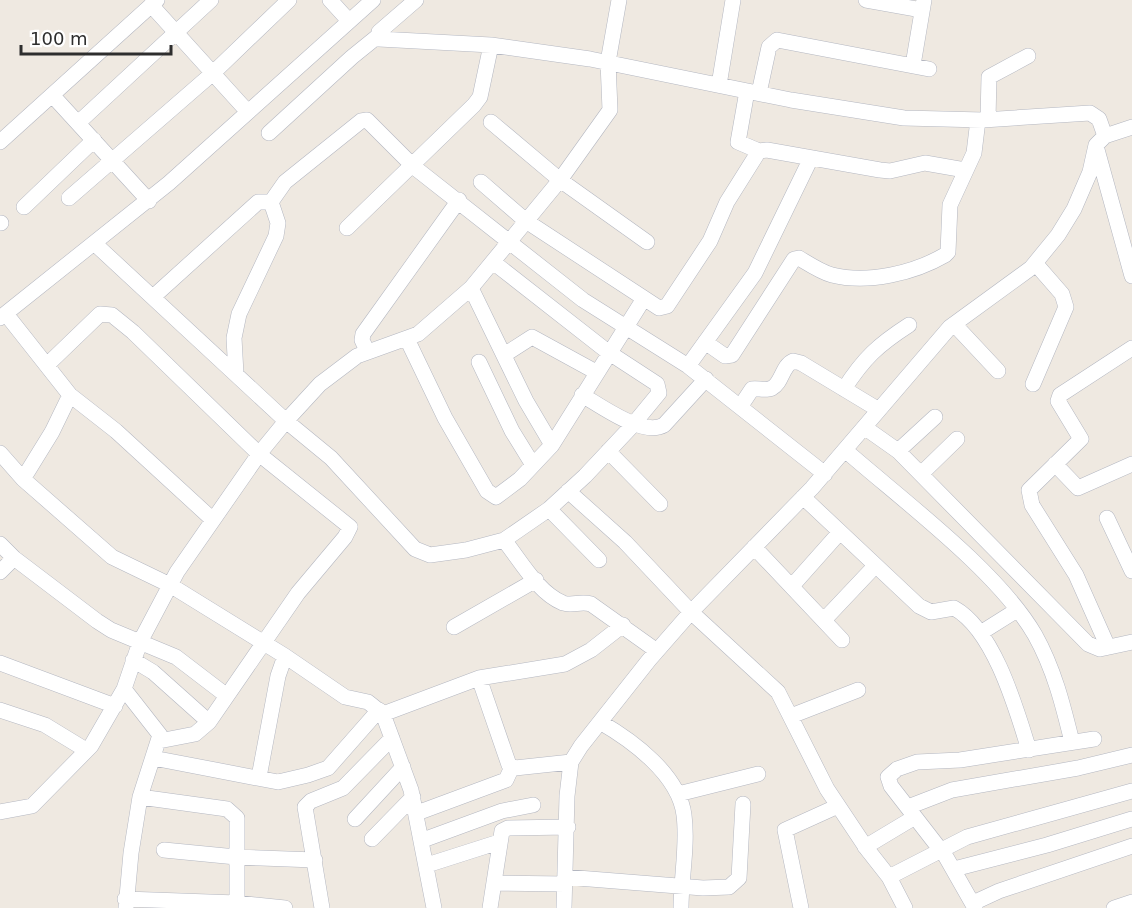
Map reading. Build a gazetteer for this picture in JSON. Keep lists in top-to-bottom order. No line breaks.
{"scale_bar":"100 m"}
